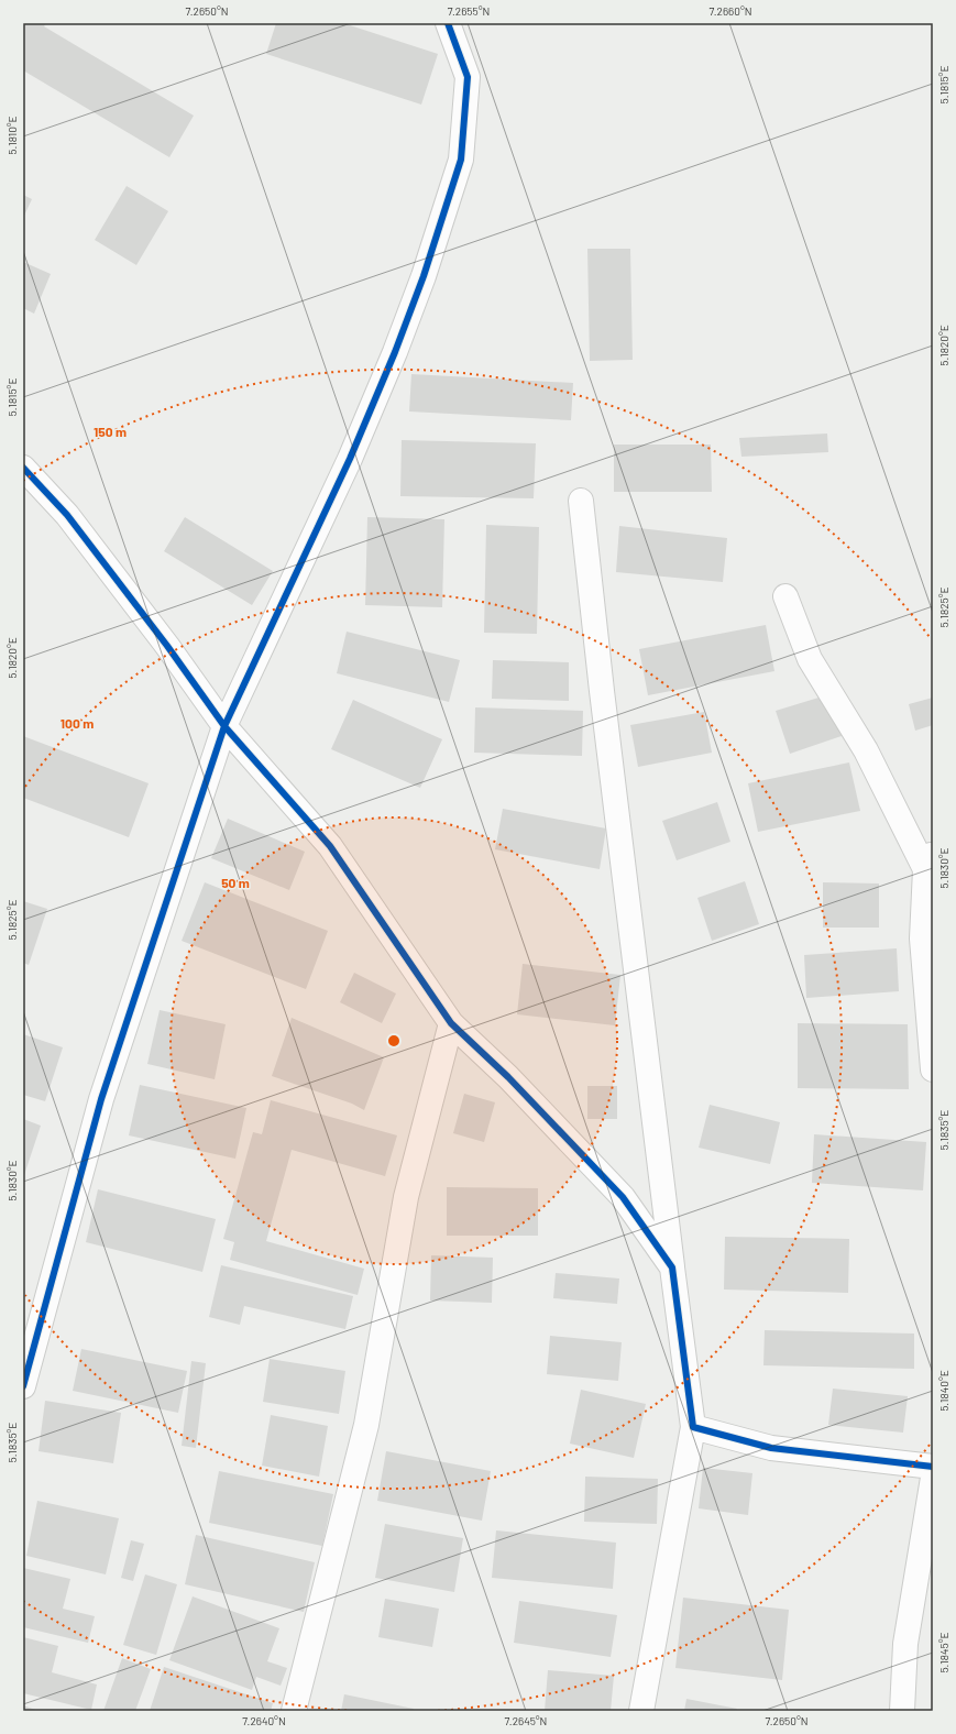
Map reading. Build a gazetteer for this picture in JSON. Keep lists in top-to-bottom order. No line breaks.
{"coordinates":["7.2650°N","7.2655°N","7.2660°N","5.1815°E","5.1810°E","5.1820°E","5.1825°E","5.1830°E","5.1835°E","5.1840°E","5.1845°E","7.2640°N","7.2645°N"],"rings":["150 m","100 m","50 m"]}
